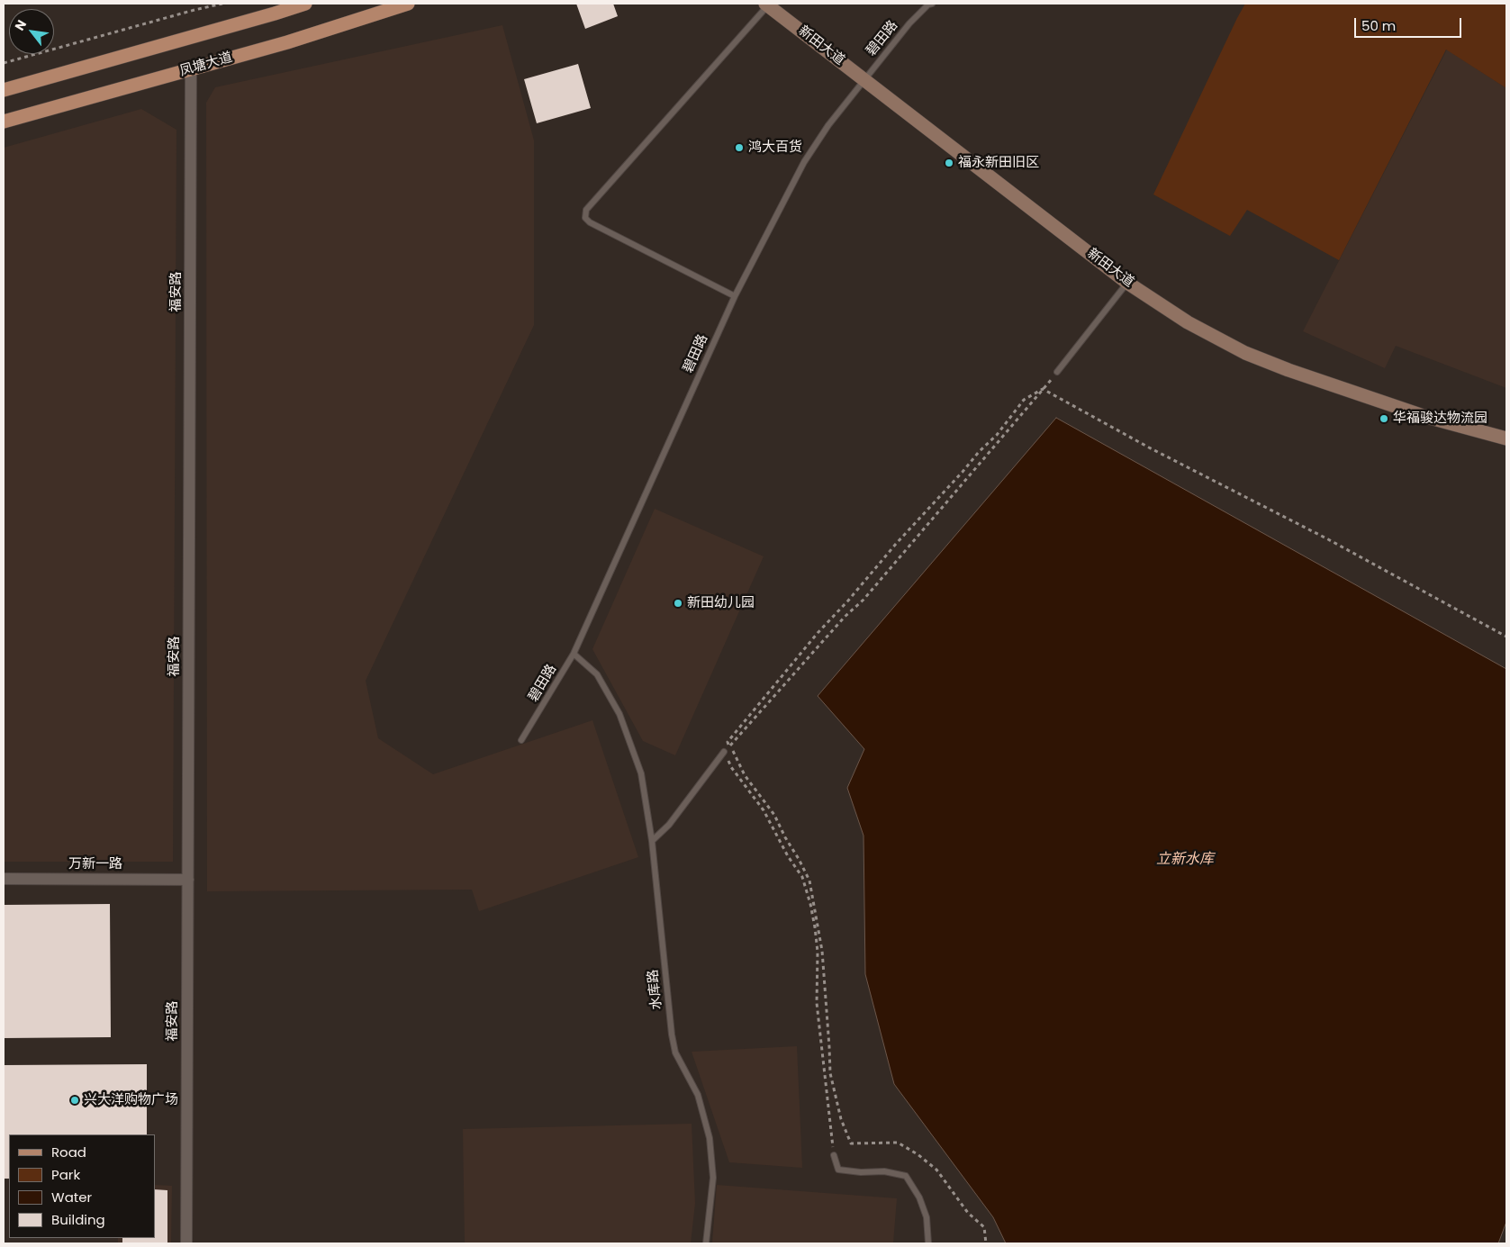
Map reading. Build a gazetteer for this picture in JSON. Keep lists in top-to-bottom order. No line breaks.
{"streets":{"main road":["凤塘大道"],"street":["新田大道","福安路","万新一路"],"lane":["碧田路","水库路"]},"crossings":[["碧田路","新田大道"],["碧田路","水库路"],["凤塘大道","福安路"],["福安路","万新一路"]],"water":["立新水库"],"places":["鸿大百货","福永新田旧区","华福骏达物流园","新田幼儿园","兴大洋购物广场"],"legend":["Road","Park","Water","Building"],"scale_bar":"50 m","north":"top left"}
